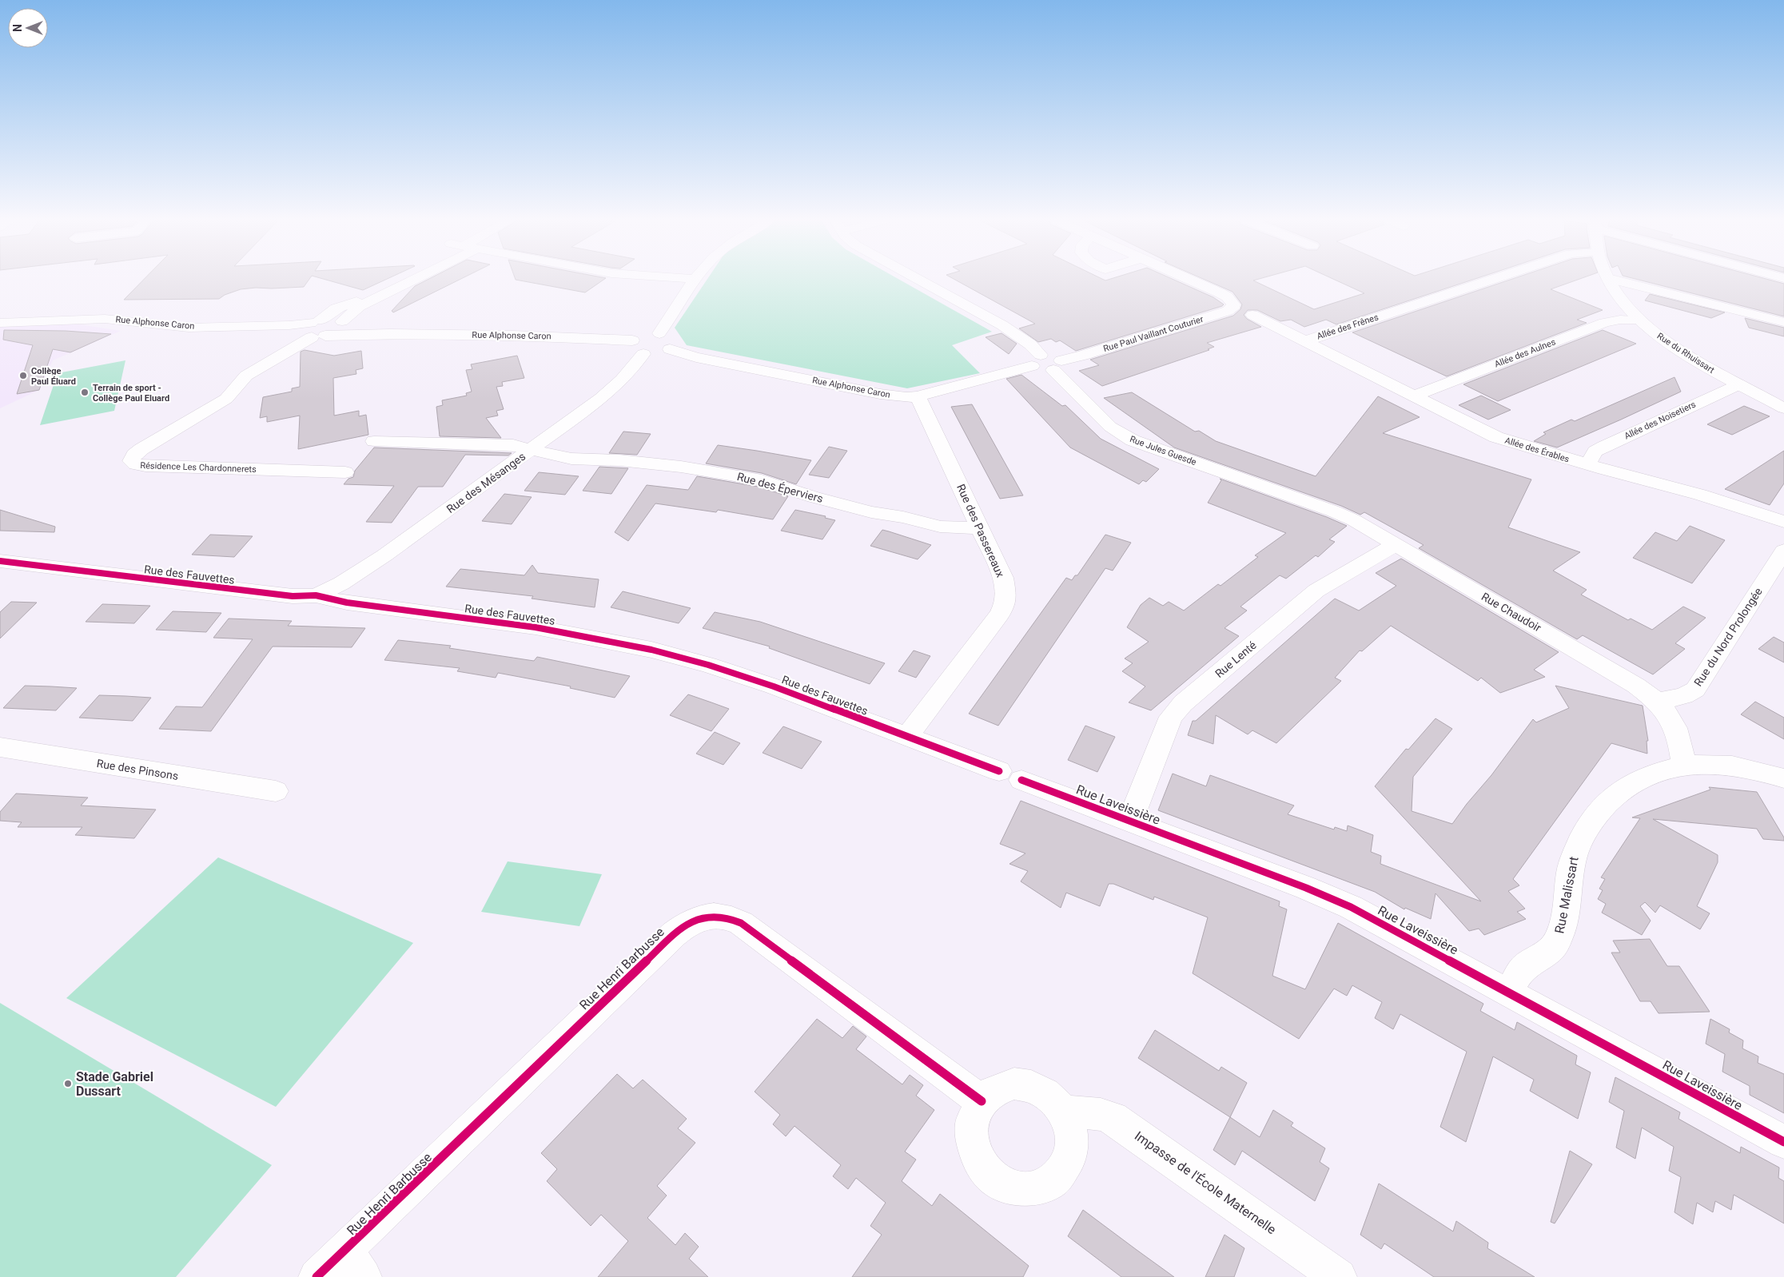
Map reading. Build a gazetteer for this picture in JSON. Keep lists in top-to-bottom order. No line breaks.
{"streets":{"street":["Rue Alphonse Caron","Allée des Frênes","Rue Paul Vaillant Couturier","Allée des Aulnes","Rue du Rhuissart","Allée des Noisetiers","Allée des Érables","Rue Jules Guesde","Résidence Les Chardonnerets","Rue des Mésanges","Rue des Éperviers","Rue des Passereaux","Rue des Fauvettes","Rue Chaudoir","Rue du Nord Prolongée","Rue Lenté","Rue des Pinsons","Rue Laveissière","Rue Malissart","Rue Henri Barbusse","Impasse de l'École Maternelle"]},"crossings":[["Rue Alphonse Caron","Résidence Les Chardonnerets"],["Rue Alphonse Caron","Rue des Mésanges"],["Rue Alphonse Caron","Rue des Passereaux"],["Allée des Frênes","Allée des Érables"],["Rue Paul Vaillant Couturier","Rue Jules Guesde"],["Allée des Aulnes","Rue du Rhuissart"],["Allée des Aulnes","Allée des Érables"],["Rue du Rhuissart","Allée des Noisetiers"],["Allée des Noisetiers","Allée des Érables"],["Rue Jules Guesde","Rue Chaudoir"],["Rue des Mésanges","Rue des Éperviers"],["Rue des Mésanges","Rue des Fauvettes"],["Rue des Éperviers","Rue des Passereaux"],["Rue des Passereaux","Rue des Fauvettes"],["Rue des Fauvettes","Rue Laveissière"],["Rue Chaudoir","Rue du Nord Prolongée"],["Rue Chaudoir","Rue Lenté"],["Rue Chaudoir","Rue Malissart"],["Rue Lenté","Rue Laveissière"],["Rue Laveissière","Rue Malissart"],["Rue Henri Barbusse","Impasse de l'École Maternelle"]],"places":["Collège Paul Éluard","Terrain de sport - Collège Paul Eluard","Stade Gabriel Dussart"],"north":"left"}
